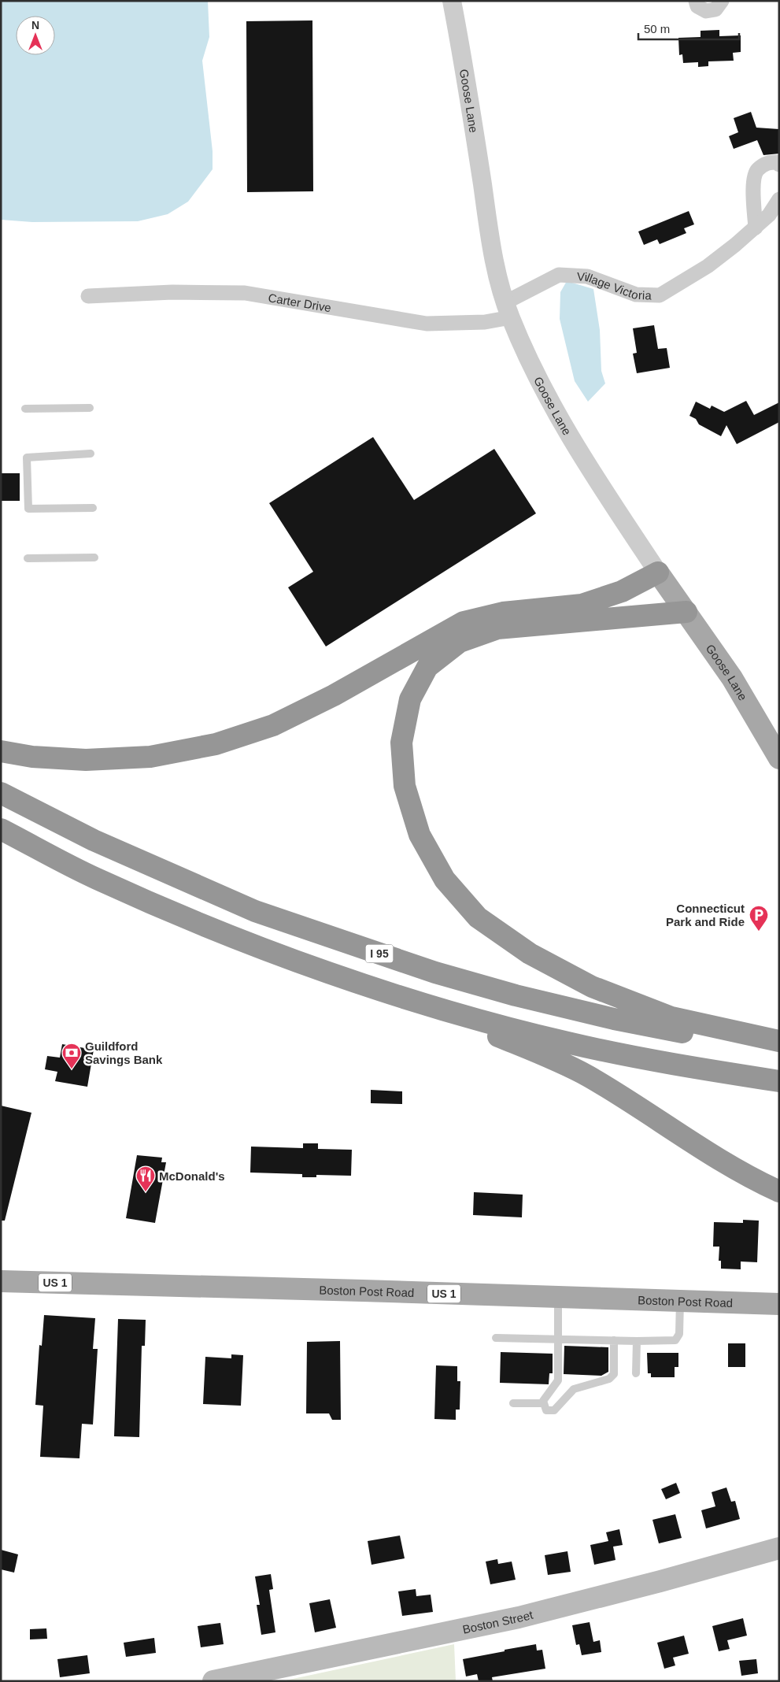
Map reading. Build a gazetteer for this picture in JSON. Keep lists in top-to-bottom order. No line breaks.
{"streets":{"highway":["I 95"],"main road":["Goose Lane","US 1","Boston Post Road","Boston Street"],"street":["Village Victoria","Carter Drive"]},"crossings":[["Goose Lane","Village Victoria"],["Goose Lane","Carter Drive"],["Village Victoria","Carter Drive"]],"places":{"parking":["Connecticut Park and Ride"],"bank":["Guildford Savings Bank"],"restaurant":["McDonald's"]},"scale_bar":"50 m","north":"top"}
